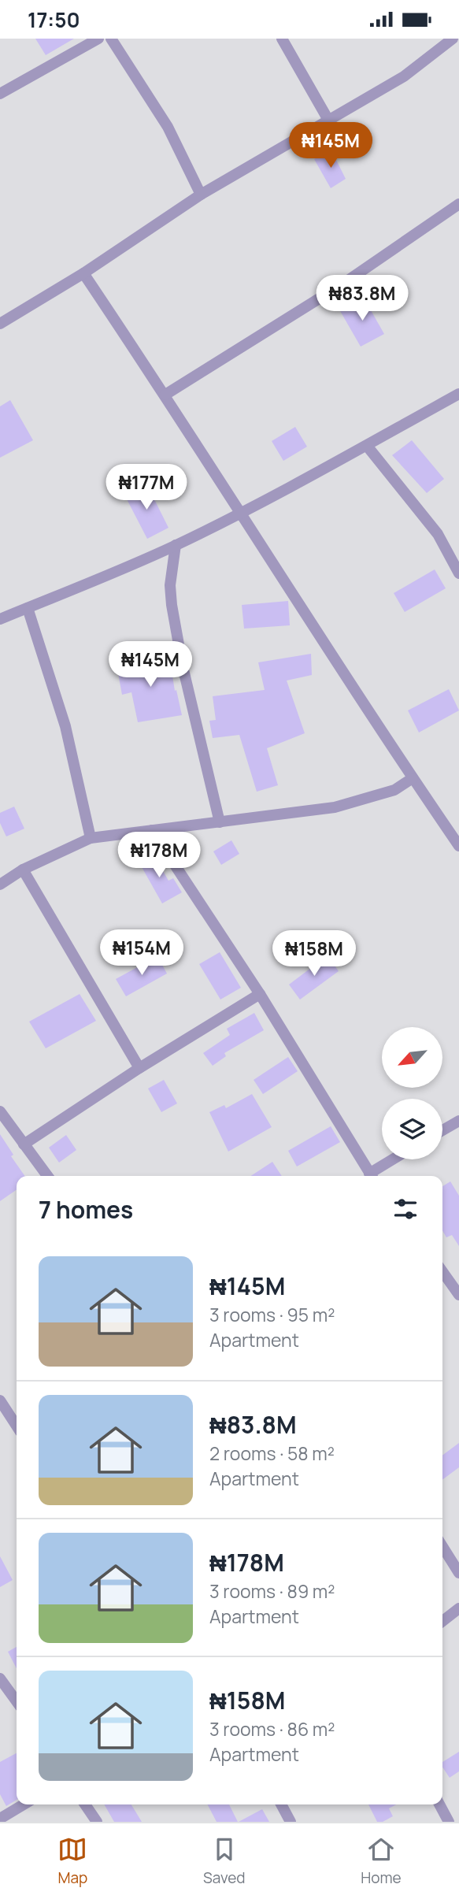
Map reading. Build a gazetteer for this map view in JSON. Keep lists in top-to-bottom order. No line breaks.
{"north":"bottom left","page":{"status":"17:50","price":["₦145M","₦83.8M","₦177M","₦145M","₦178M","₦154M","₦158M"],"heading":"7 homes","list":[{"name":"₦145M","note":"3 rooms · 95 m² · Apartment"},{"name":"₦83.8M","note":"2 rooms · 58 m² · Apartment"},{"name":"₦178M","note":"3 rooms · 89 m² · Apartment"},{"name":"₦158M","note":"3 rooms · 86 m² · Apartment"}],"tabs":["Map","Saved","Home"]}}
